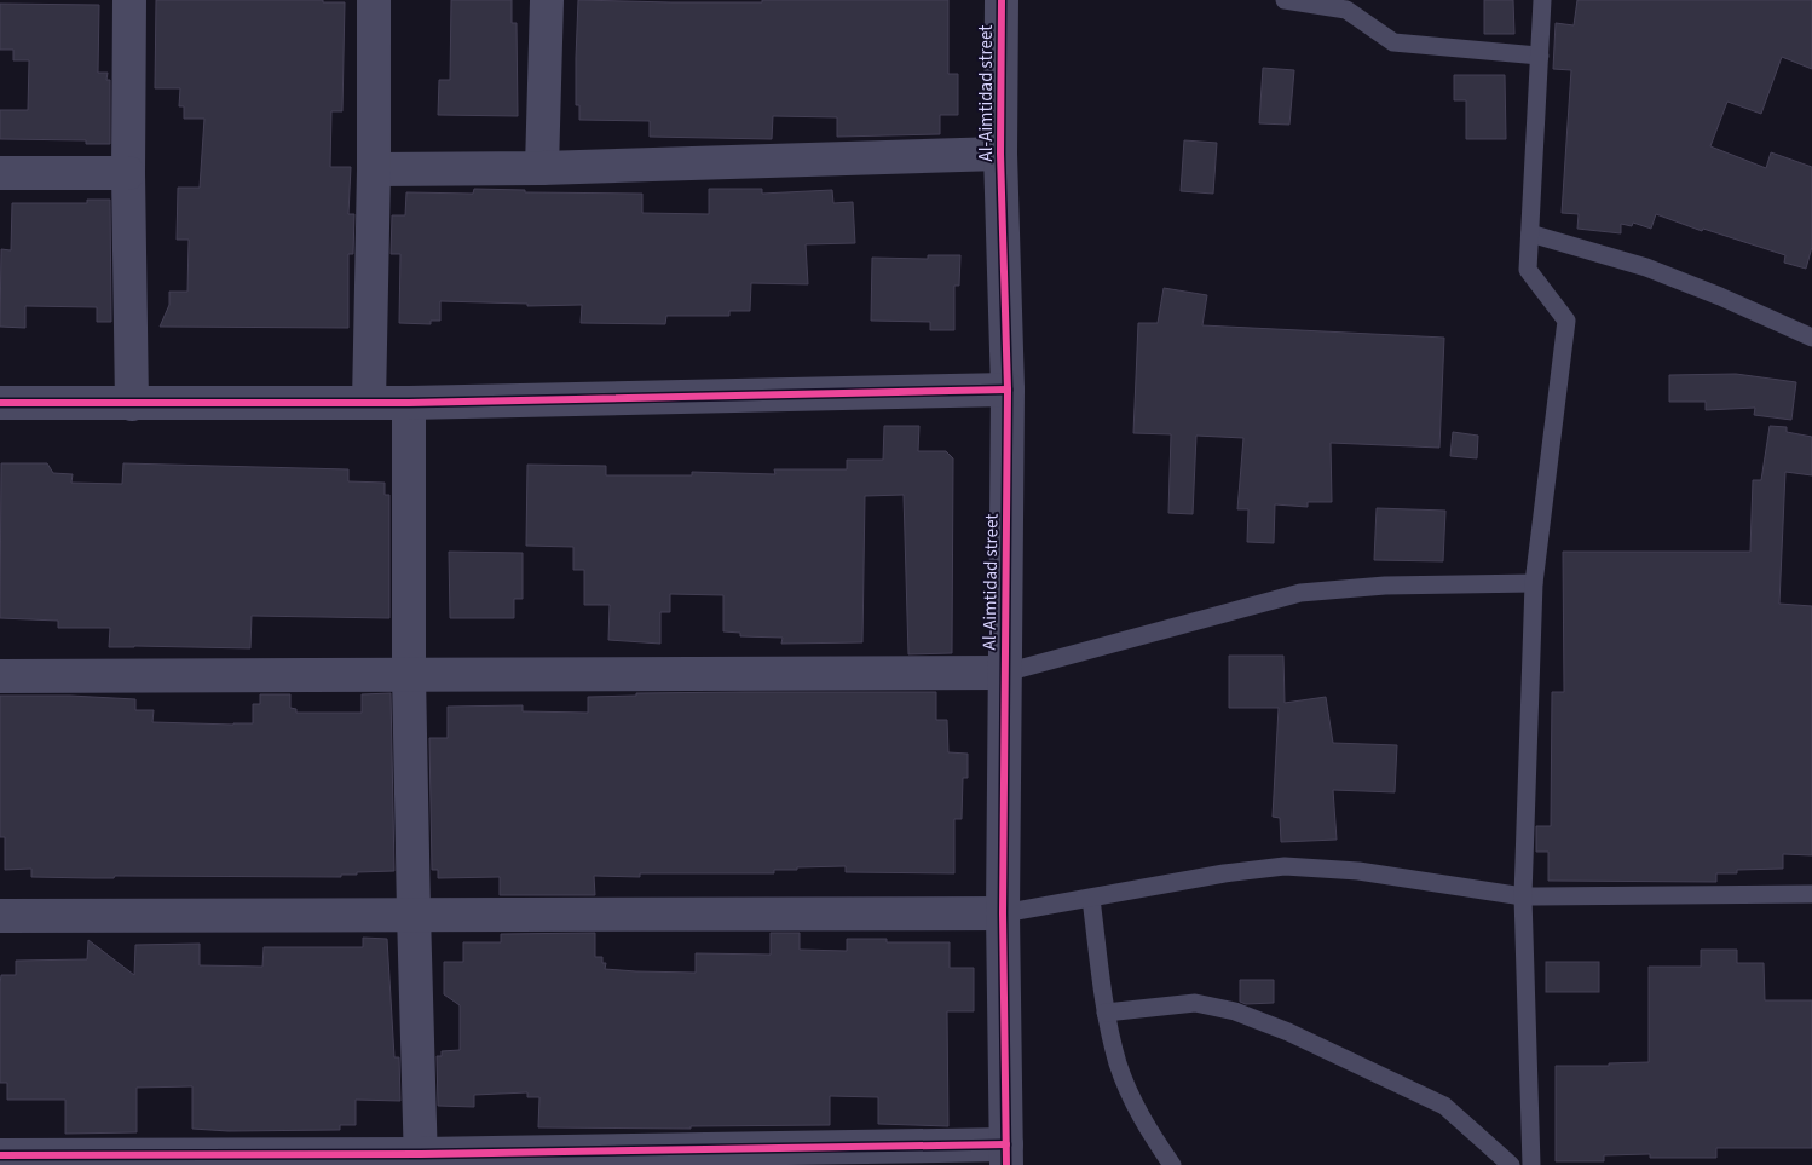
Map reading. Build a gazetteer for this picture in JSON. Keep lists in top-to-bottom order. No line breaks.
{"streets":{"street":["Al-Aimtidad street"]}}
